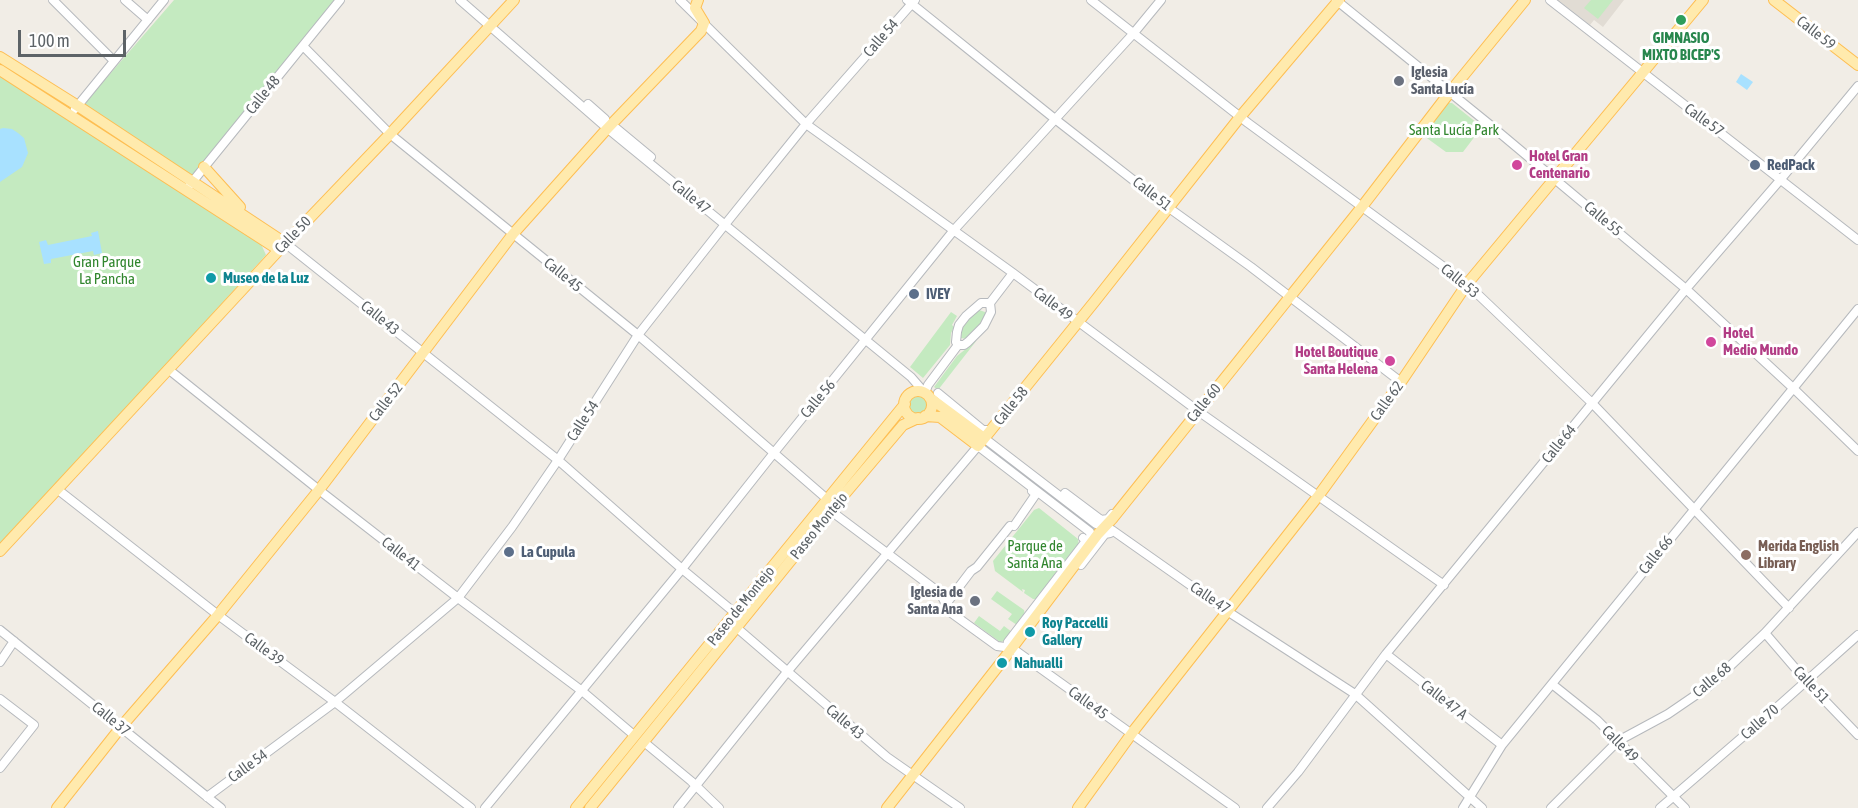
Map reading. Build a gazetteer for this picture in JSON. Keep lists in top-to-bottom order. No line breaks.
{"streets":{"main road":["Calle 59","Calle 47","Calle 50","Calle 43","Calle 62","Calle 52","Calle 60","Calle 58","Paseo Montejo","Paseo de Montejo"],"street":["Calle 54","Calle 48","Calle 57","Calle 51","Calle 55","Calle 45","Calle 53","Calle 49","Calle 56","Calle 64","Calle 41","Calle 66","Calle 39","Calle 68","Calle 47 A","Calle 37","Calle 70"]},"crossings":[["Calle 54","Calle 51"],["Calle 54","Calle 47"],["Calle 54","Calle 45"],["Calle 54","Calle 49"],["Calle 54","Calle 43"],["Calle 54","Calle 41"],["Calle 54","Calle 39"],["Calle 54","Calle 37"],["Calle 48","Calle 45"],["Calle 48","Calle 43"],["Calle 57","Calle 62"],["Calle 57","Calle 64"],["Calle 51","Calle 56"],["Calle 51","Calle 62"],["Calle 51","Calle 60"],["Calle 51","Calle 58"],["Calle 51","Calle 68"],["Calle 51","Calle 70"],["Calle 47","Calle 50"],["Calle 47","Calle 56"],["Calle 47","Calle 62"],["Calle 47","Calle 52"],["Calle 47","Calle 60"],["Calle 47","Calle 58"],["Calle 47","Calle 64"],["Calle 47","Paseo Montejo"],["Calle 47","Calle 66"],["Calle 47","Paseo de Montejo"],["Calle 55","Calle 62"],["Calle 55","Calle 60"],["Calle 55","Calle 58"],["Calle 55","Calle 64"],["Calle 55","Calle 66"],["Calle 50","Calle 45"],["Calle 50","Calle 43"],["Calle 50","Calle 41"],["Calle 50","Calle 39"],["Calle 45","Calle 56"],["Calle 45","Calle 62"],["Calle 45","Calle 52"],["Calle 45","Calle 60"],["Calle 45","Calle 58"],["Calle 45","Paseo Montejo"],["Calle 45","Paseo de Montejo"],["Calle 53","Calle 56"],["Calle 53","Calle 62"],["Calle 53","Calle 60"],["Calle 53","Calle 58"],["Calle 53","Calle 64"],["Calle 53","Calle 66"],["Calle 53","Calle 68"],["Calle 49","Calle 56"],["Calle 49","Calle 62"],["Calle 49","Calle 52"],["Calle 49","Calle 60"],["Calle 49","Calle 58"],["Calle 49","Calle 64"],["Calle 49","Calle 66"],["Calle 49","Calle 68"],["Calle 49","Calle 70"],["Calle 43","Calle 56"],["Calle 43","Calle 52"],["Calle 43","Calle 60"],["Calle 43","Calle 58"],["Calle 43","Paseo Montejo"],["Calle 43","Paseo de Montejo"],["Calle 56","Calle 41"],["Calle 52","Calle 41"],["Calle 52","Calle 39"],["Calle 52","Calle 37"],["Calle 58","Calle 41"],["Calle 64","Calle 47 A"],["Paseo Montejo","Calle 41"],["Paseo Montejo","Paseo de Montejo"],["Calle 41","Paseo de Montejo"],["Calle 66","Calle 47 A"]],"parks":["Santa Lucía Park","Gran Parque La Pancha","Parque de Santa Ana"],"places":["GIMNASIO MIXTO BICEP'S","Iglesia Santa Lucía","Hotel Gran Centenario","RedPack","Museo de la Luz","IVEY","Hotel Medio Mundo","Hotel Boutique Santa Helena","La Cupula","Merida English Library","Iglesia de Santa Ana","Roy Paccelli Gallery","Nahualli"],"scale_bar":"100 m"}
